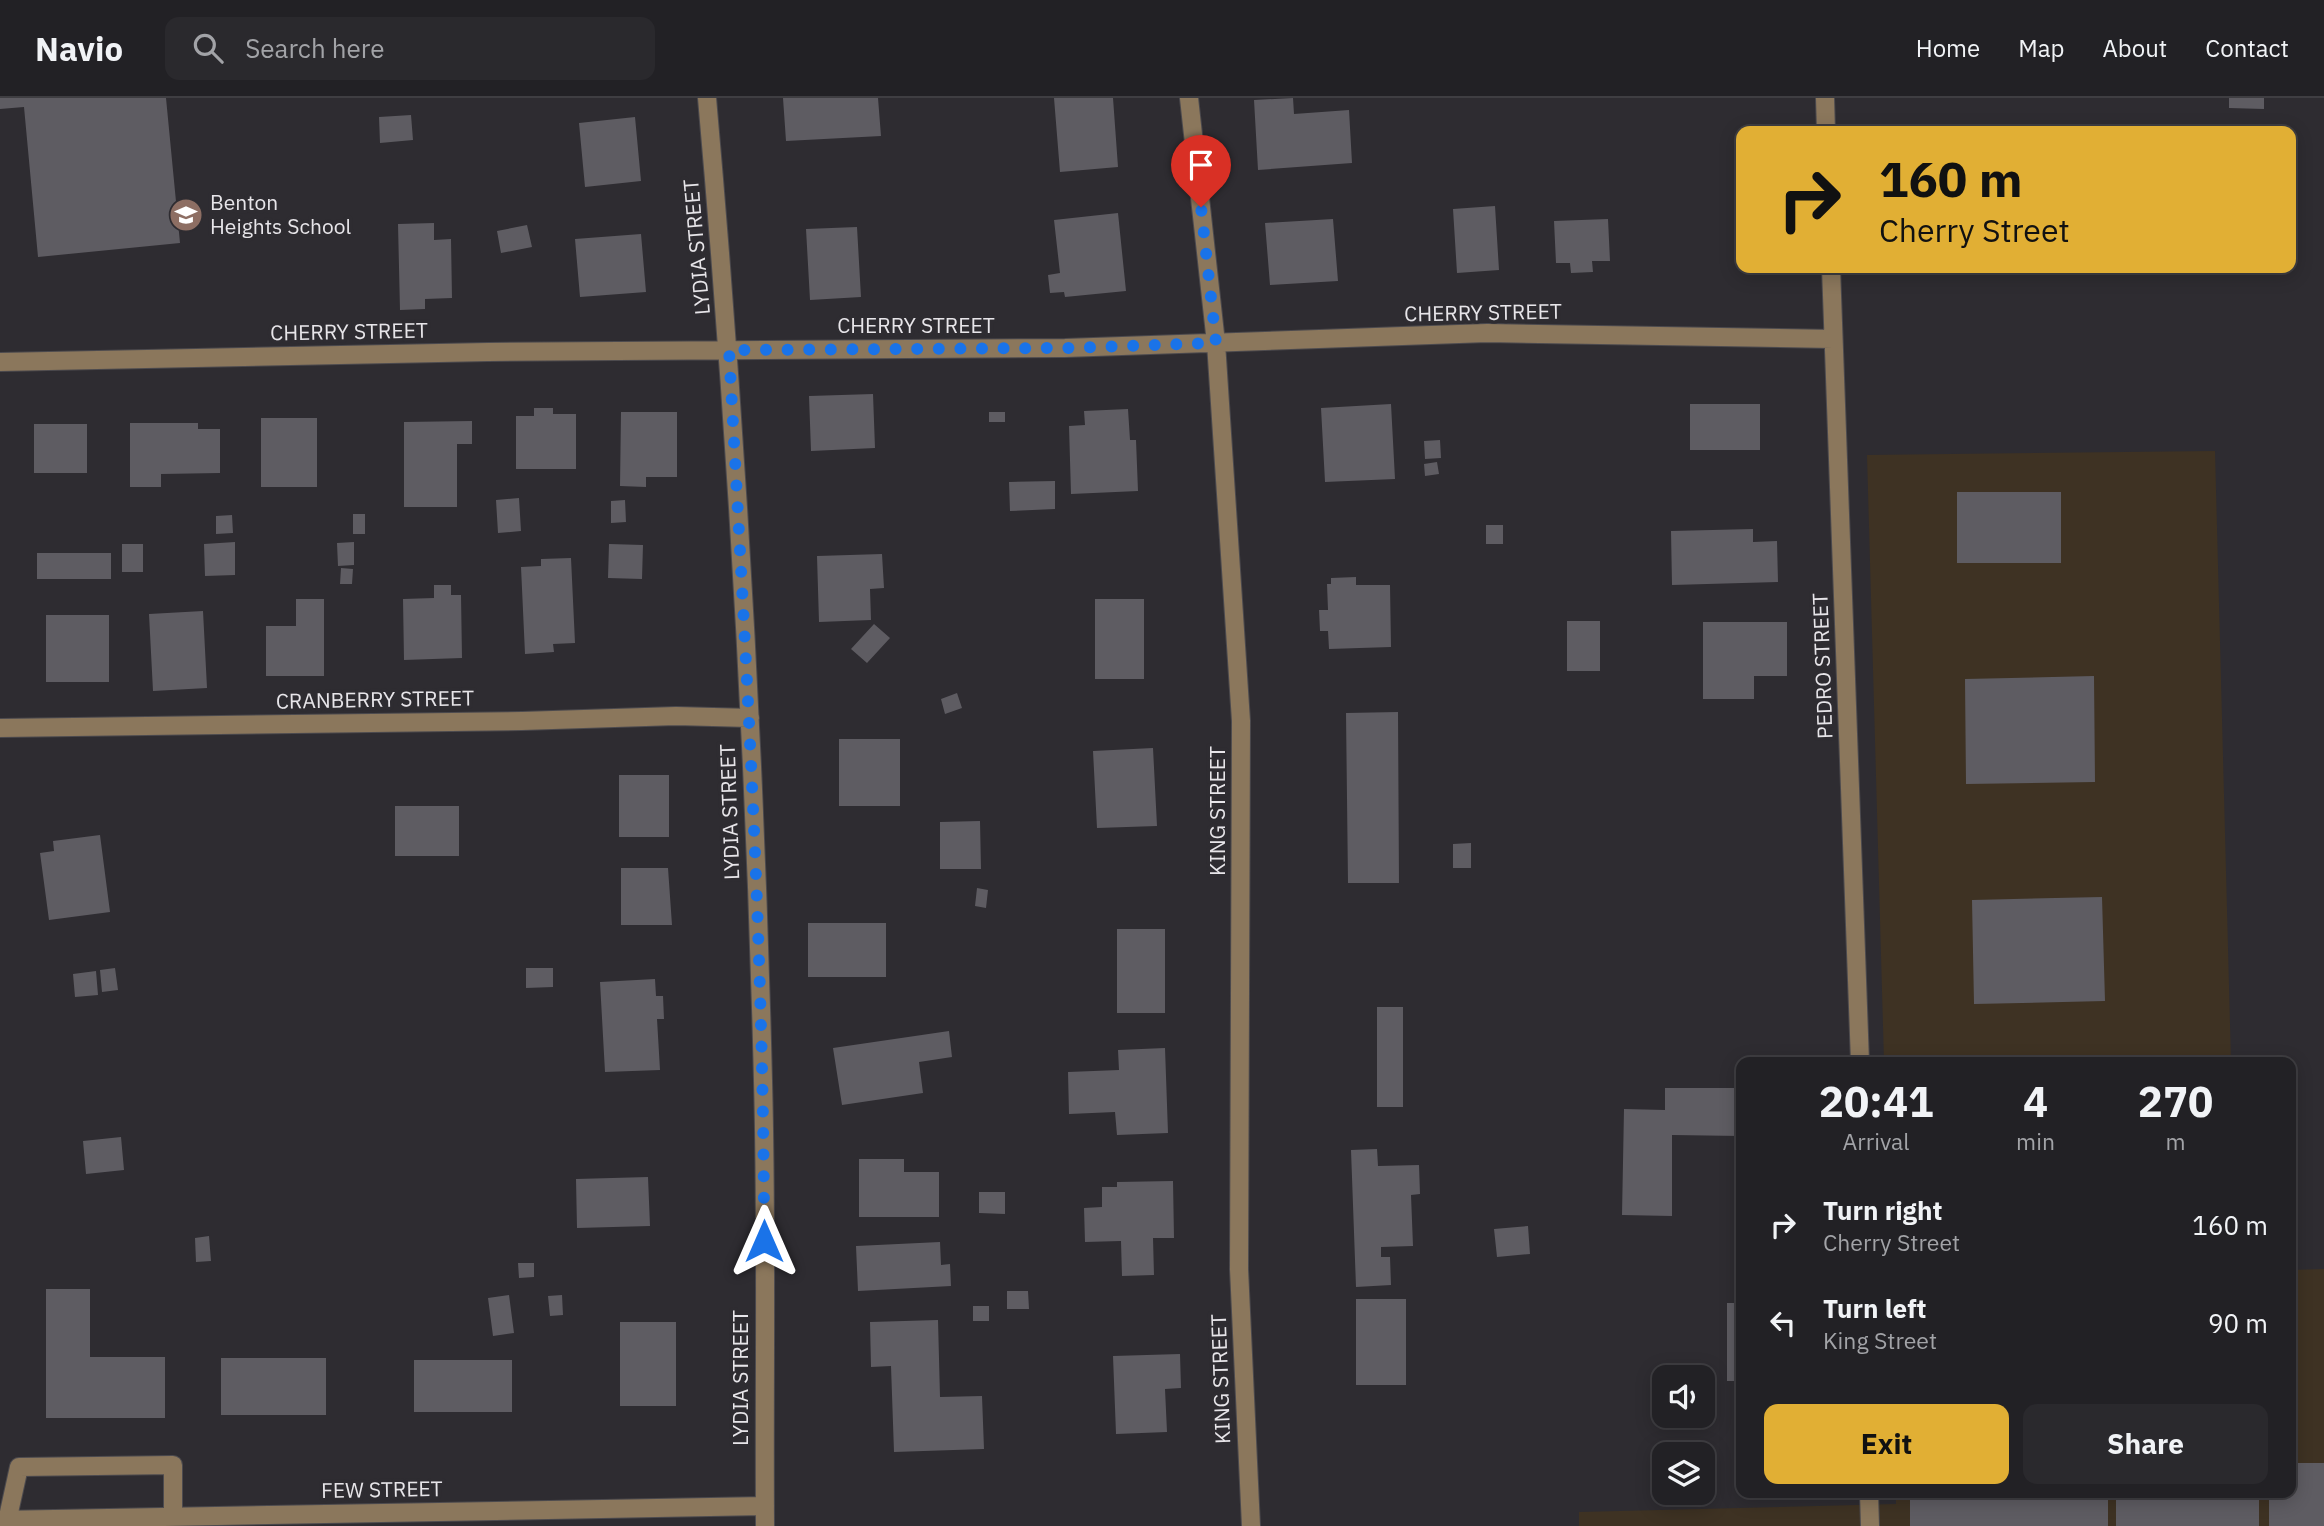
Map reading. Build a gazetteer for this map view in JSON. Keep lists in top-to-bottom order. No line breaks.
{"streets":{"street":["LYDIA STREET","CHERRY STREET","PEDRO STREET","CRANBERRY STREET","KING STREET","FEW STREET"]},"crossings":[["LYDIA STREET","CHERRY STREET"],["LYDIA STREET","CRANBERRY STREET"],["LYDIA STREET","FEW STREET"],["CHERRY STREET","PEDRO STREET"],["CHERRY STREET","KING STREET"]],"places":{"school or university":["Benton Heights School"]},"page":{"header":"Navio","search":"Search here","nav":["Home","Map","About","Contact"],"turn":["160 m","Cherry Street"],"eta":["20:41","Arrival","4","min","270","m"],"list":[{"name":"Turn right","note":"Cherry Street","value":"160 m"},{"name":"Turn left","note":"King Street","value":"90 m"}],"buttons":["Exit","Share"]}}
